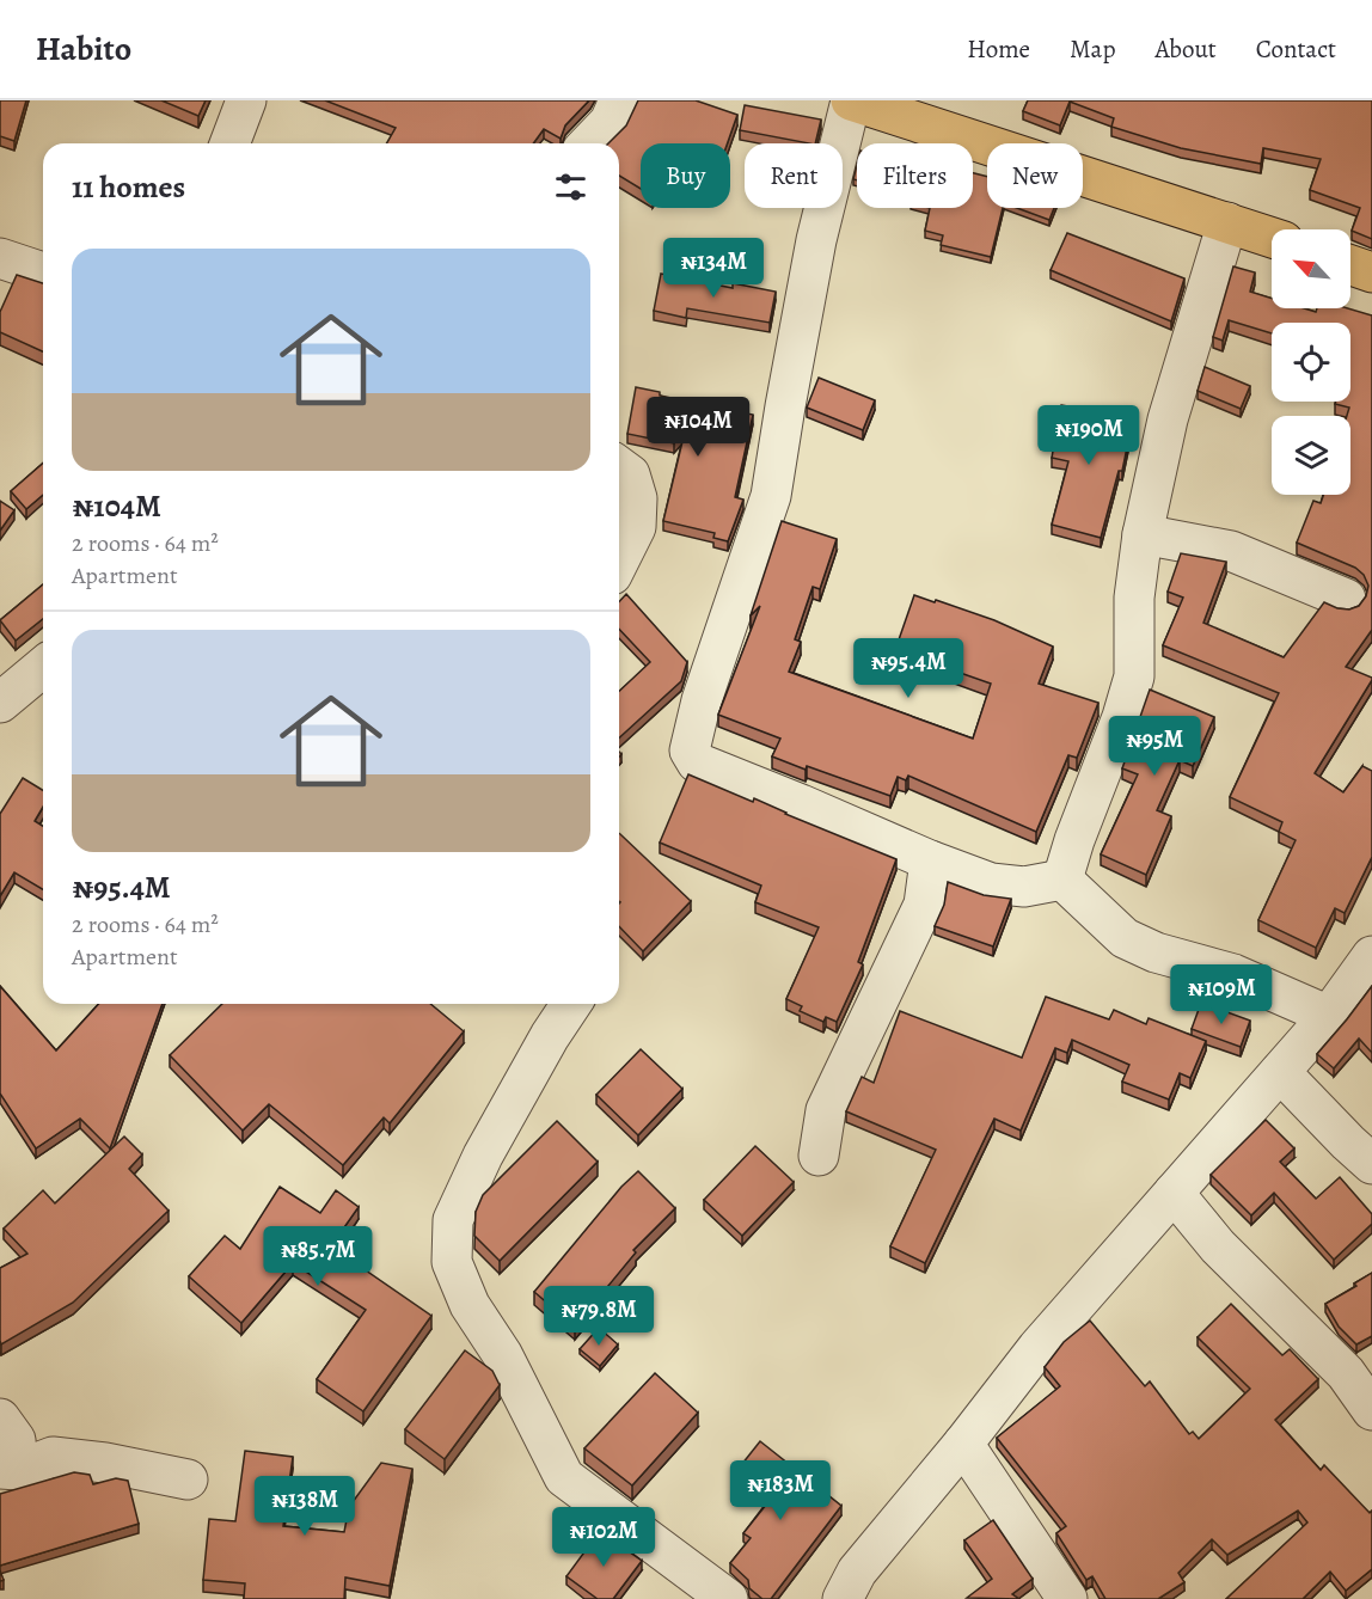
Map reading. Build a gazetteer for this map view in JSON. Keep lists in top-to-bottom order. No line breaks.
{"north":"top left","page":{"header":"Habito","nav":["Home","Map","About","Contact"],"chip":["Buy","Rent","Filters","New"],"heading":"11 homes","list":[{"name":"₦104M","note":"2 rooms · 64 m² · Apartment"},{"name":"₦95.4M","note":"2 rooms · 64 m² · Apartment"}],"price":["₦134M","₦104M","₦190M","₦95.4M","₦95M","₦109M","₦85.7M","₦79.8M","₦183M","₦138M","₦102M"]}}
